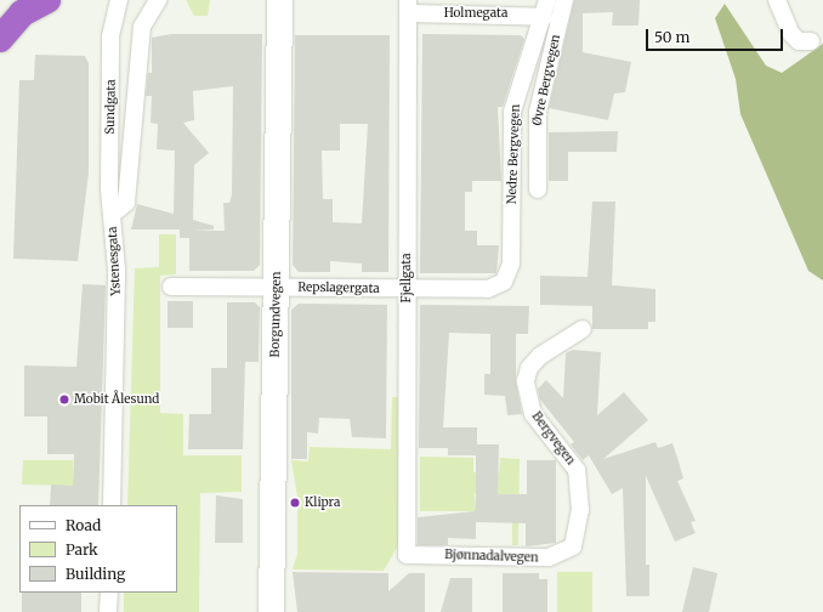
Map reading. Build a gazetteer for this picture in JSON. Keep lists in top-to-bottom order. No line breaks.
{"streets":{"main road":["Borgundvegen"],"street":["Holmegata","Øvre Bergvegen","Sundgata","Nedre Bergvegen","Ystenesgata","Fjellgata","Repslagergata","Bergvegen","Bjønnadalvegen"]},"crossings":[["Holmegata","Nedre Bergvegen"],["Holmegata","Fjellgata"],["Sundgata","Ystenesgata"],["Nedre Bergvegen","Repslagergata"],["Fjellgata","Repslagergata"],["Fjellgata","Bjønnadalvegen"],["Repslagergata","Borgundvegen"],["Bergvegen","Bjønnadalvegen"]],"places":["Mobit Ålesund","Klipra"],"legend":["Road","Park","Building"],"scale_bar":"50 m"}
